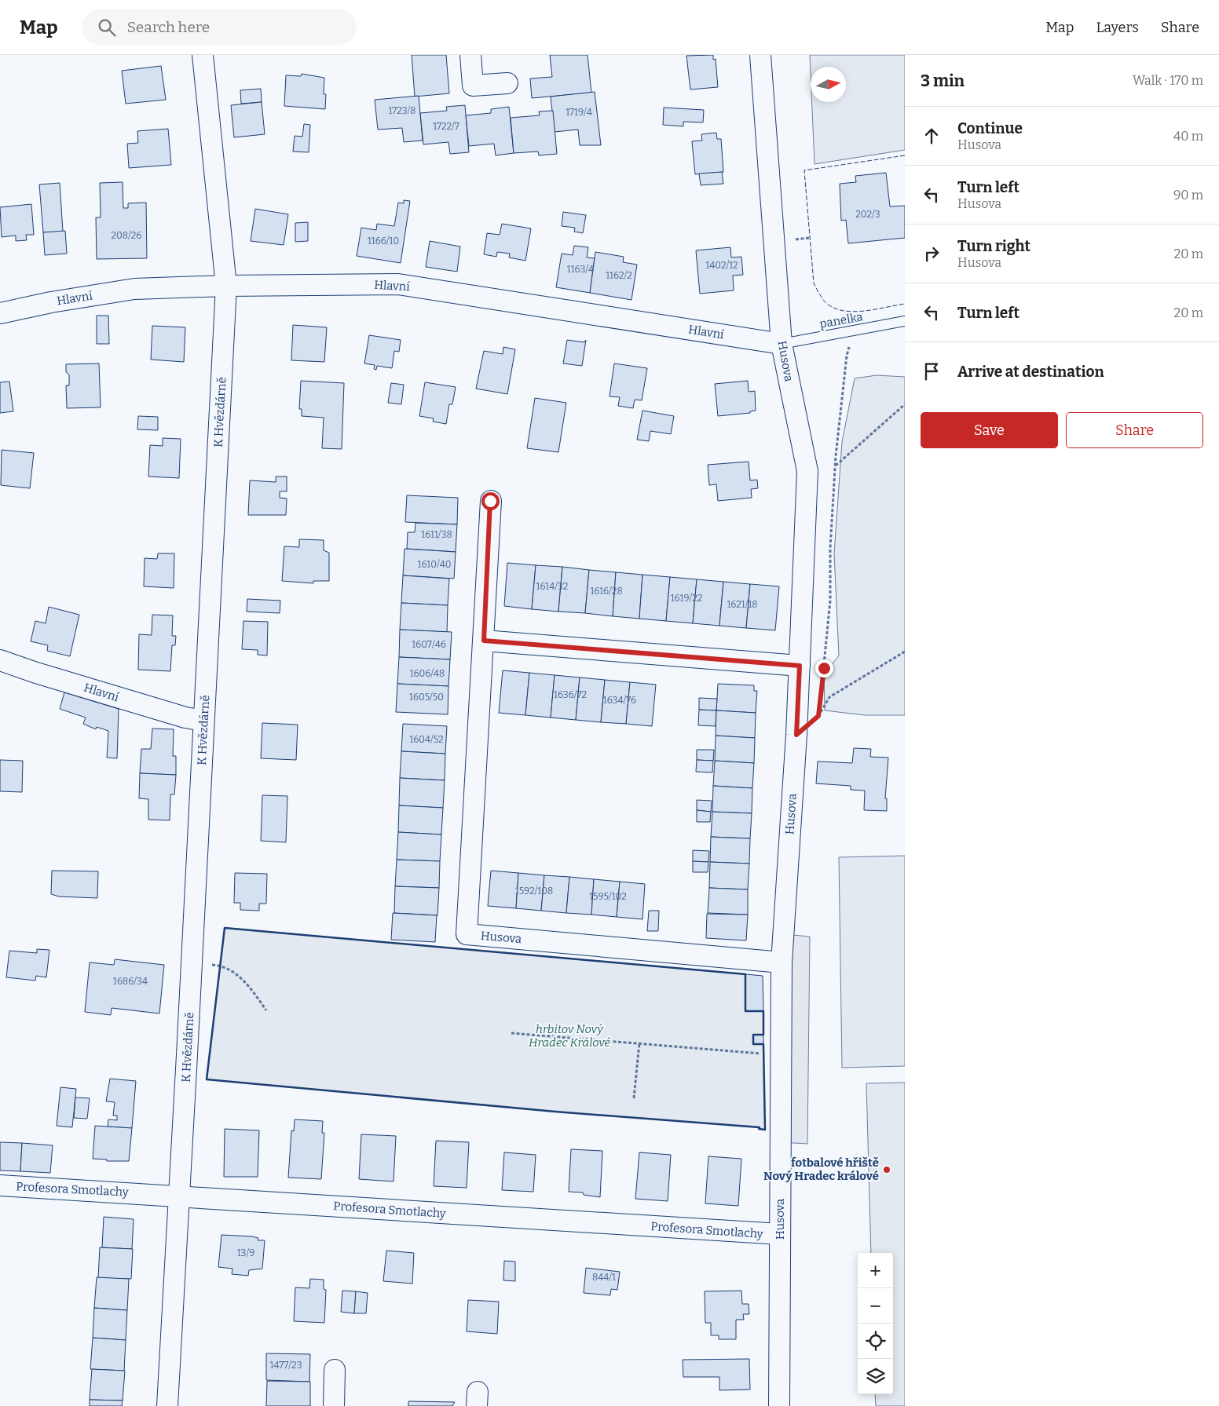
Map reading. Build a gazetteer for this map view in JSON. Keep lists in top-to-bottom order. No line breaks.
{"streets":{"street":["Hlavní","Husova","K Hvězdárně","Profesora Smotlachy"],"lane":["panelka"]},"crossings":[["Hlavní","panelka"],["Hlavní","Husova"],["Hlavní","K Hvězdárně"],["panelka","Husova"],["Husova","Profesora Smotlachy"],["K Hvězdárně","Profesora Smotlachy"]],"parks":["hrbitov Nový Hradec Králové"],"places":["fotbalové hřiště Nový Hradec králové"],"house_numbers":["1723/8","1719/4","1722/7","202/3","208/26","1166/10","1402/12","1163/4","1162/2","1611/38","1610/40","1614/32","1616/28","1619/22","1621/18","1607/46","1606/48","1636/72","1605/50","1634/76","1604/52","1592/108","1595/102","1686/34","13/9","844/1","1477/23"],"north":"right","page":{"header":"Map","search":"Search here","nav":["Map","Layers","Share"],"heading":["3 min","Walk · 170 m"],"list":[["Continue","Husova","40 m"],["Turn left","Husova","90 m"],["Turn right","Husova","20 m"],["Turn left","20 m"],"Arrive at destination"],"buttons":["Save","Share"],"map_buttons":["+","−"]}}
